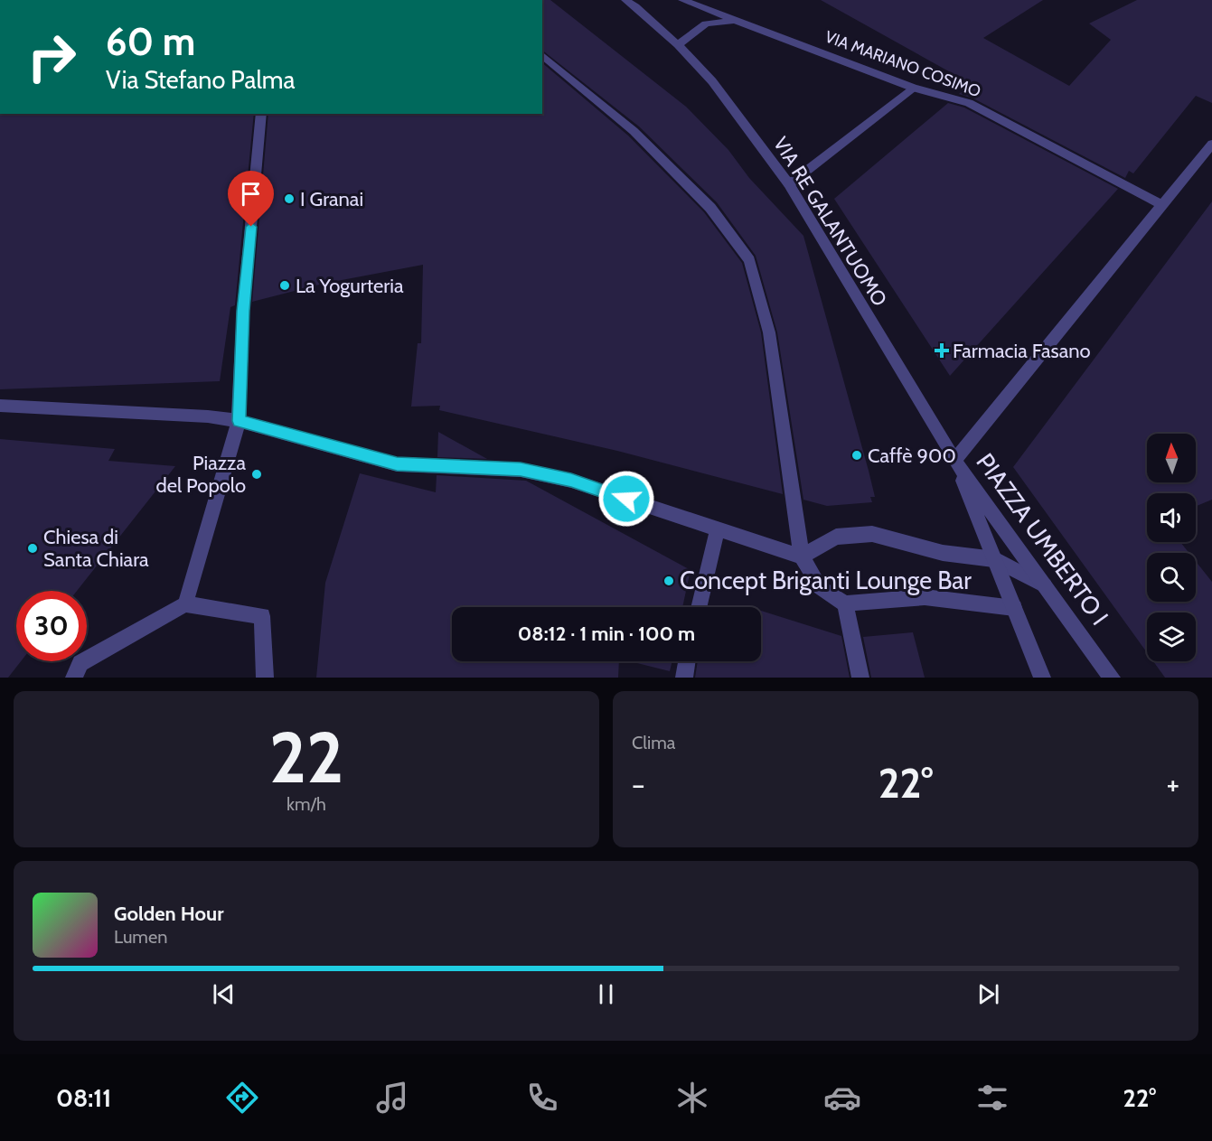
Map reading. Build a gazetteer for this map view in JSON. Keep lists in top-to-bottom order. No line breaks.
{"streets":{"street":["VIA MARIANO COSIMO","VIA RE GALANTUOMO","PIAZZA UMBERTO I"]},"crossings":[["VIA RE GALANTUOMO","PIAZZA UMBERTO I"]],"places":{"other":["I Granai","La Yogurteria","Caffè 900","Piazza del Popolo","Chiesa di Santa Chiara","Concept Briganti Lounge Bar"],"health":["Farmacia Fasano"]},"north":"top","page":{"turn":["60 m","Via Stefano Palma"],"limit":"30","trip":"08:12 · 1 min · 100 m","tile":[["22","km/h"],"Clima"],"heat":["−","22°","+"],"song":["Golden Hour","Lumen"],"tabs":["08:11","22°"]}}
